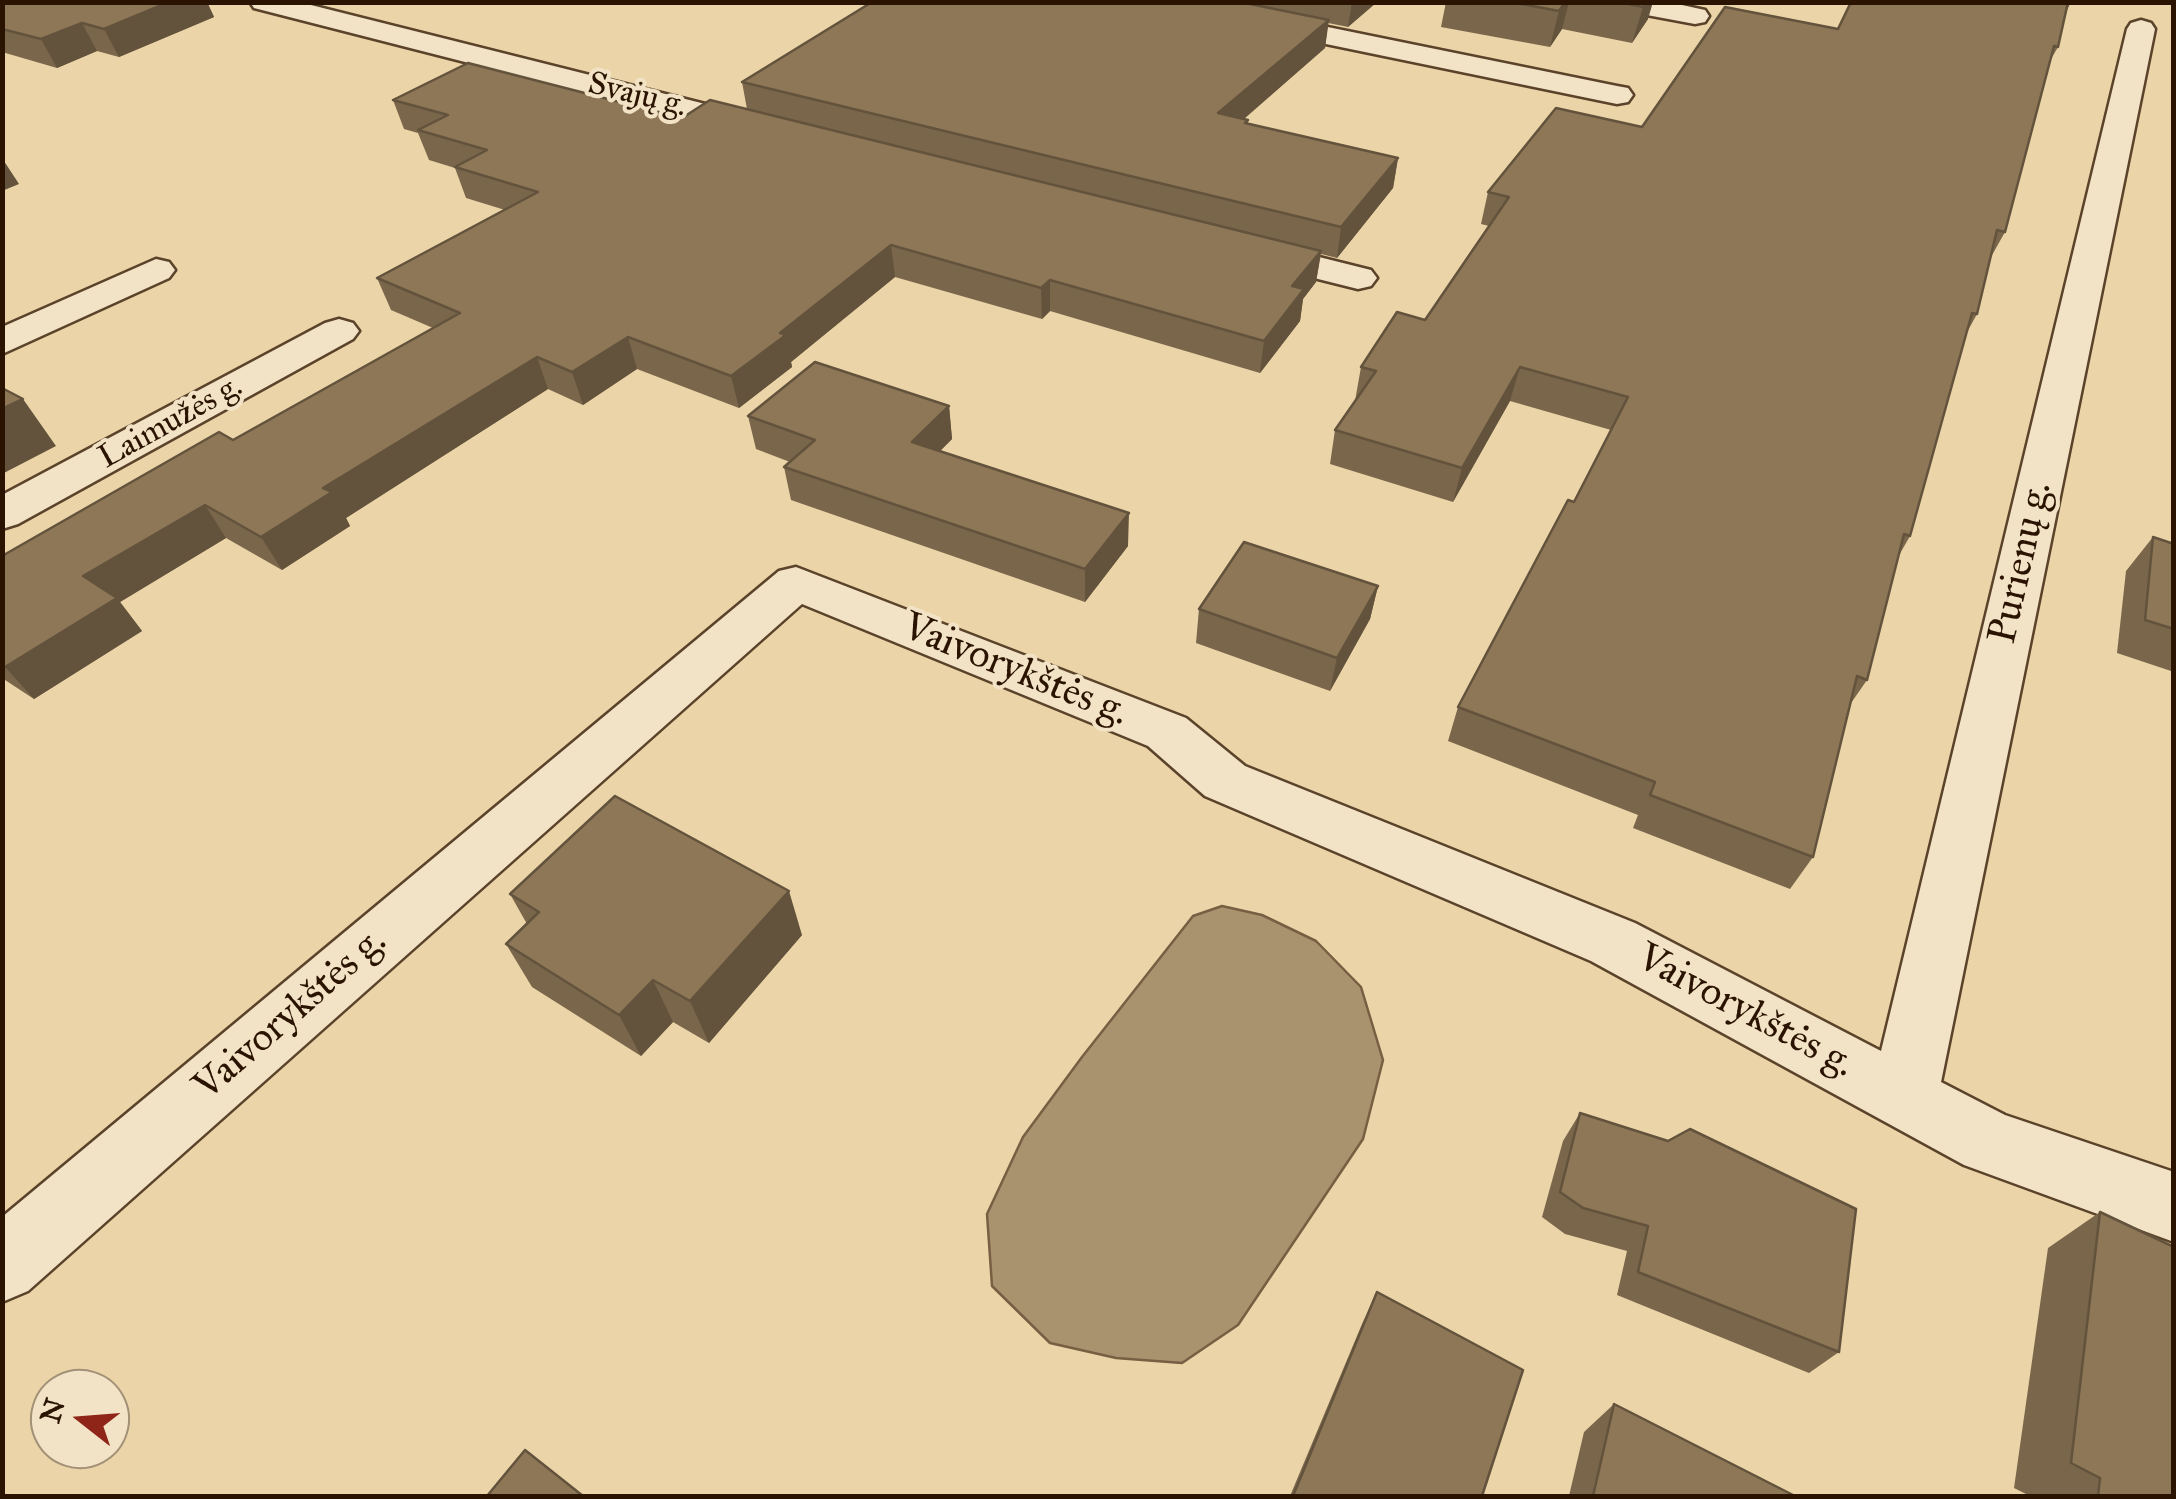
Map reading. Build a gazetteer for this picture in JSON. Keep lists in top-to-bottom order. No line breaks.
{"streets":{"street":["Svajų g.","Laimužės g.","Purienų g.","Vaivorykštės g."]},"crossings":[["Purienų g.","Vaivorykštės g."]],"north":"left"}
